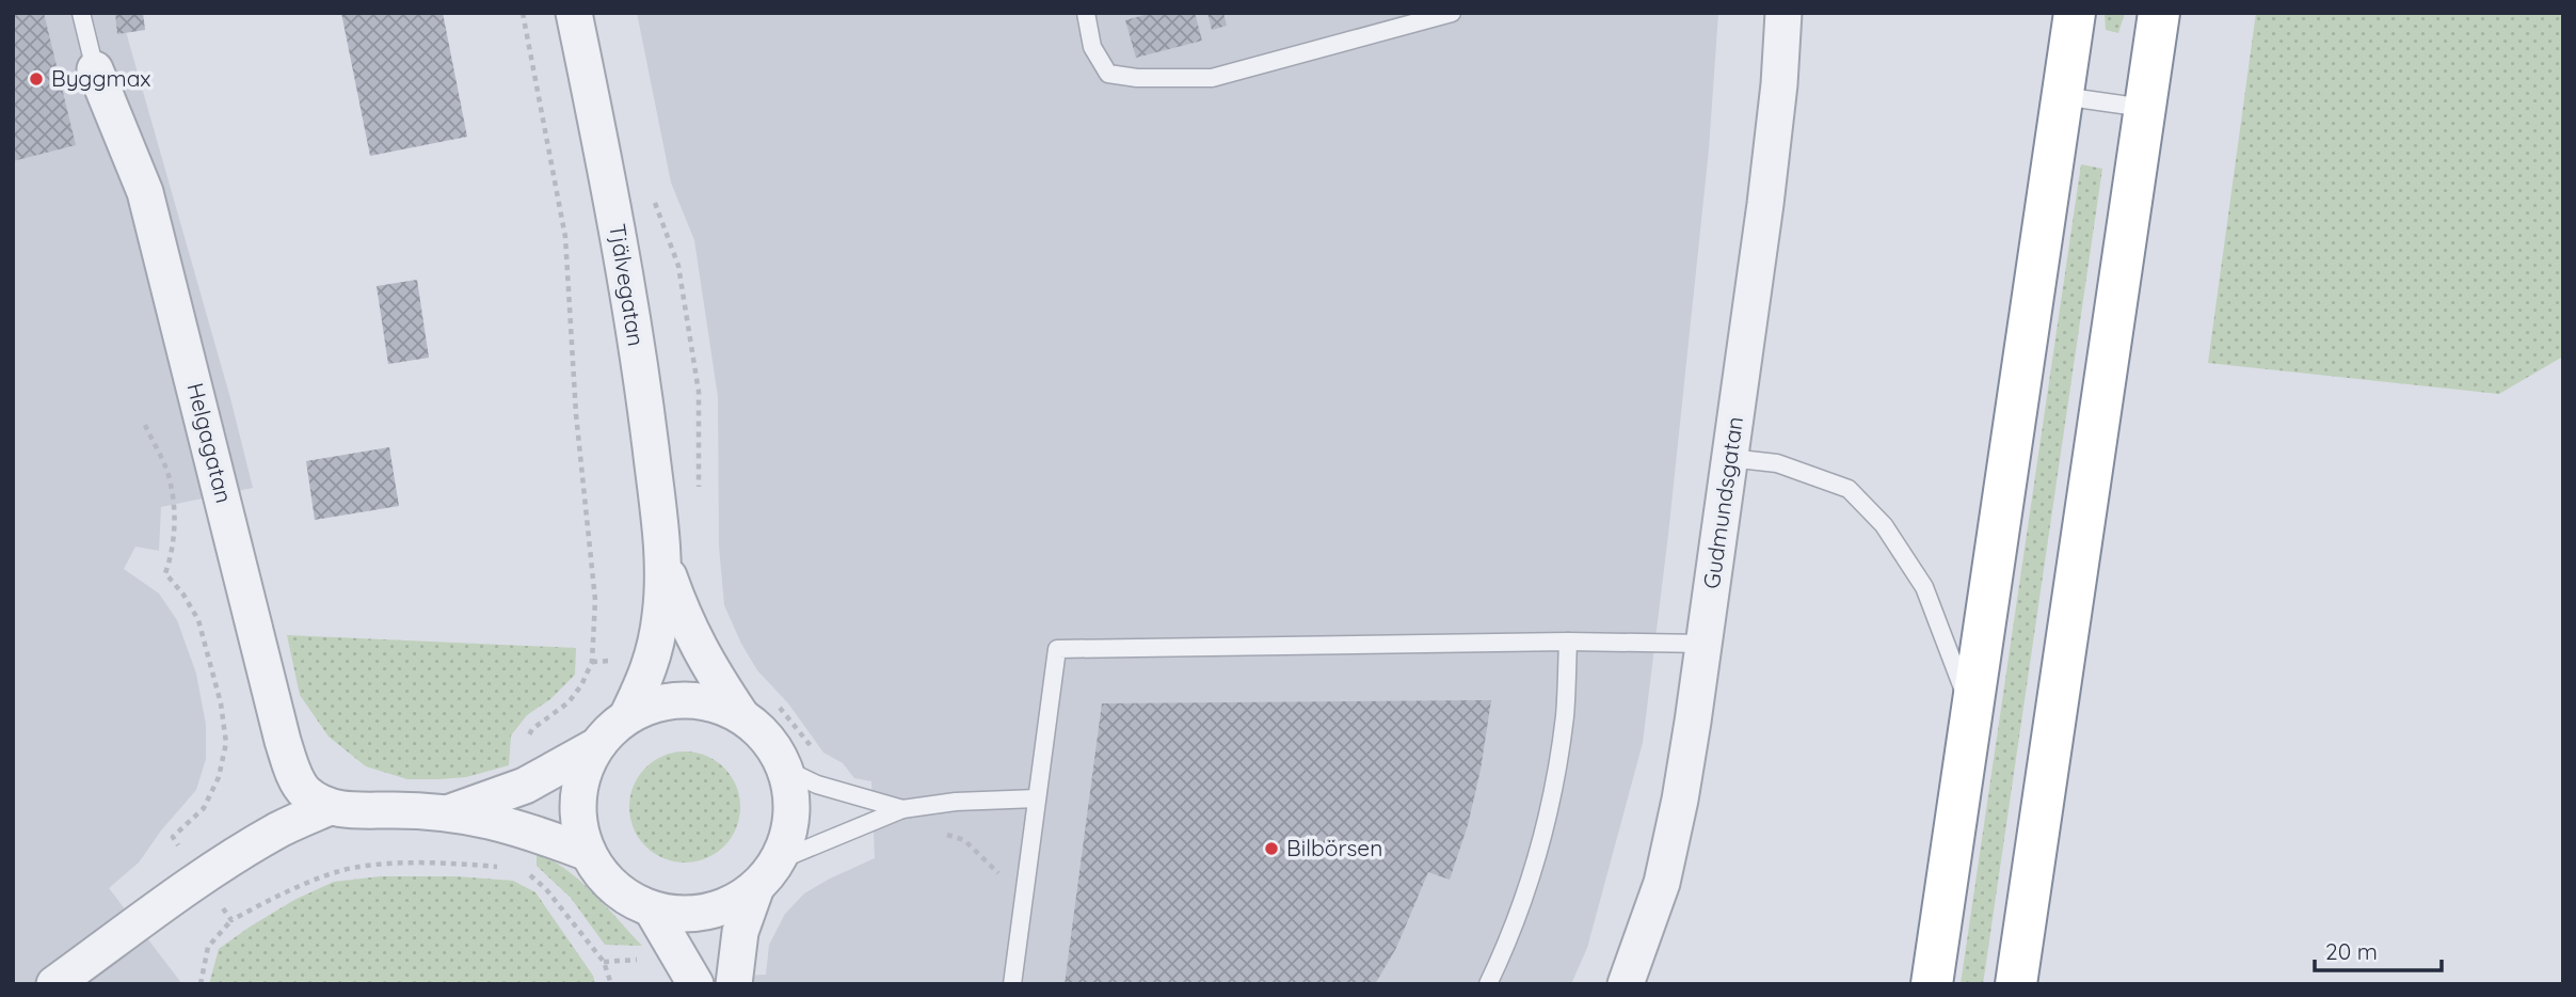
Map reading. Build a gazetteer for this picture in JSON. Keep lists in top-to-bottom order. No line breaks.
{"streets":{"street":["Tjälvegatan","Helgagatan","Gudmundsgatan"]},"places":["Byggmax","Bilbörsen"],"scale_bar":"20 m"}
